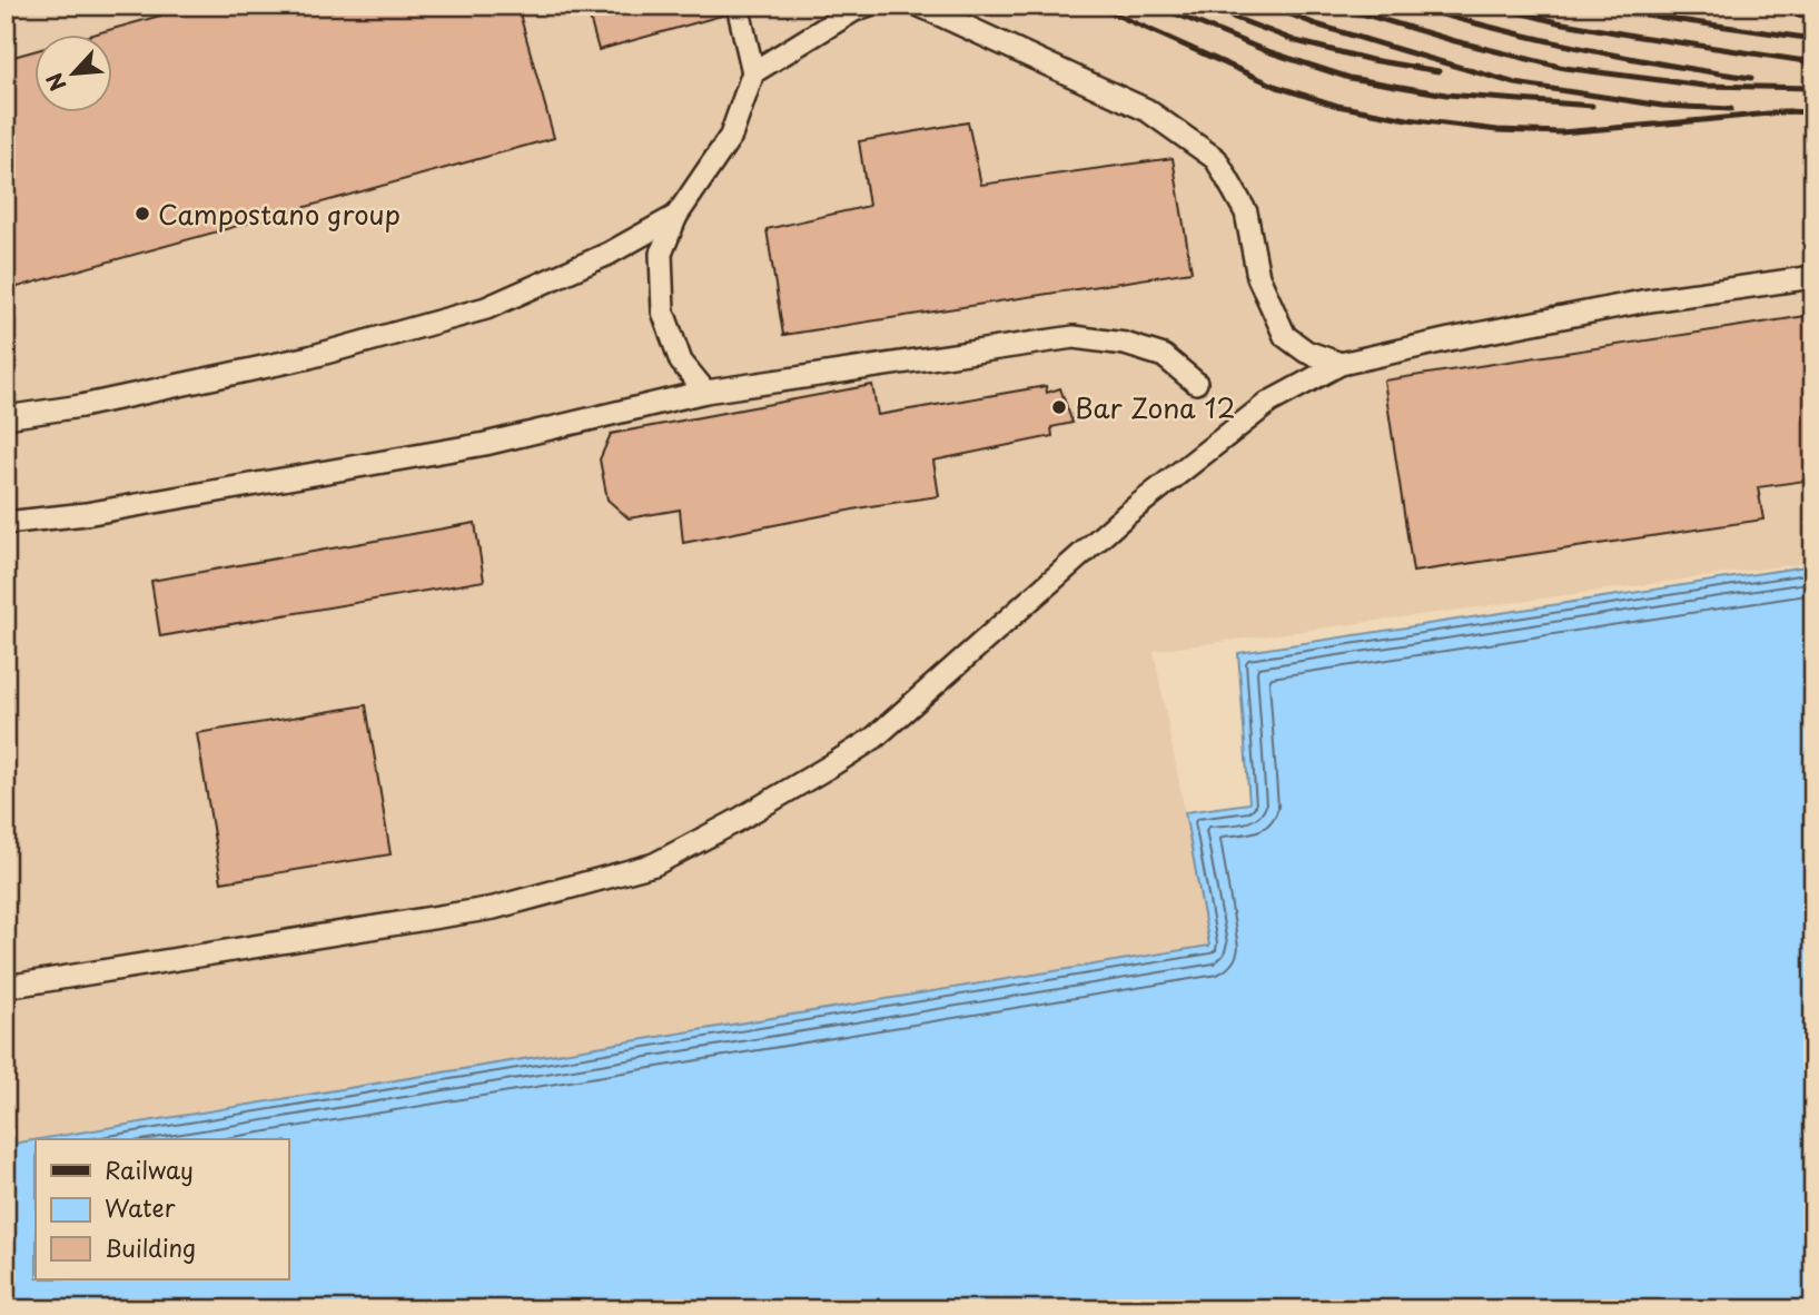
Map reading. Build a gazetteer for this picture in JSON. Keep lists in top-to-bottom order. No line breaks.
{"places":["Campostano group","Bar Zona 12"],"legend":["Railway","Water","Building"],"north":"bottom left"}
